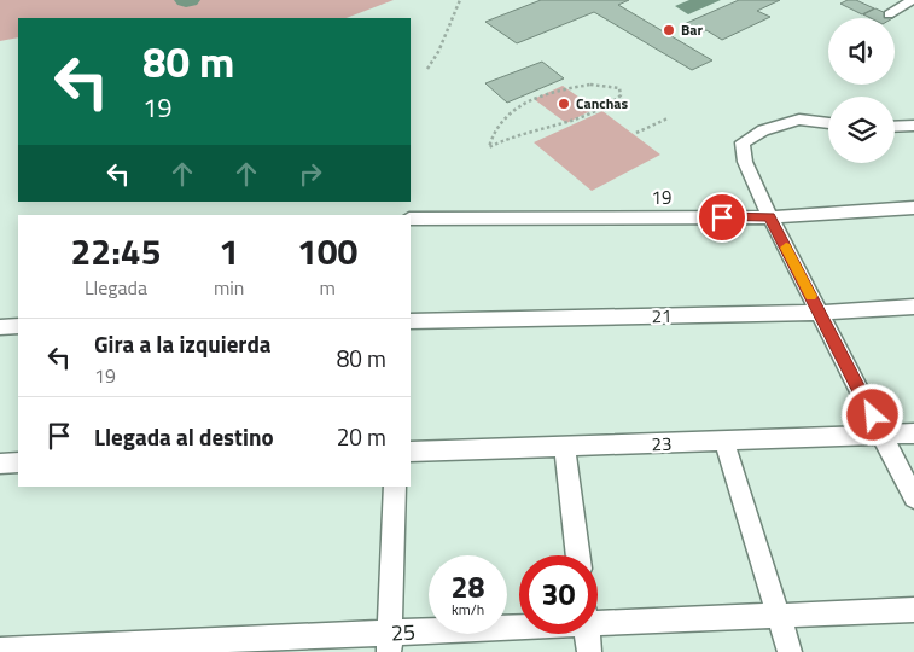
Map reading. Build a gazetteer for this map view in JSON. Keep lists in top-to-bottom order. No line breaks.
{"streets":{"street":["19","21","23","25"]},"places":["Bar","Canchas"],"page":{"turn":["80 m","19"],"eta":["22:45","Llegada","1","min","100","m"],"list":[{"name":"Gira a la izquierda","note":"19","value":"80 m"},{"name":"Llegada al destino","value":"20 m"}],"speed":"28 km/h","limit":"30"}}
